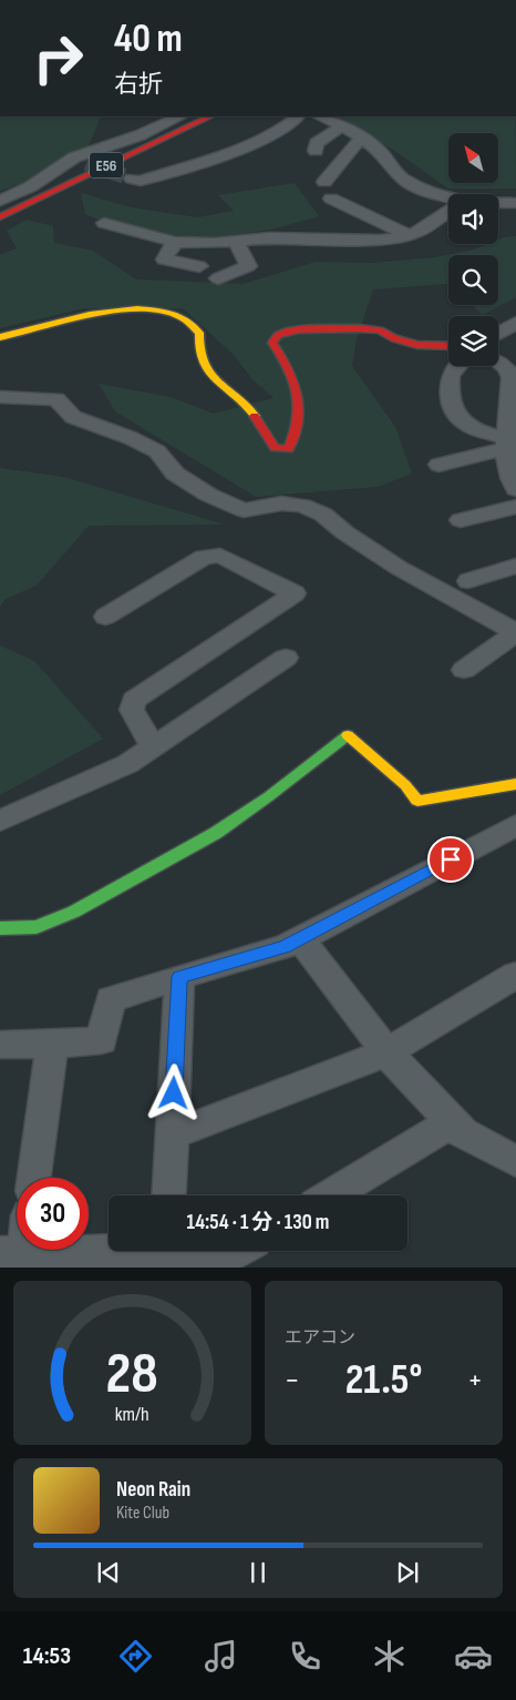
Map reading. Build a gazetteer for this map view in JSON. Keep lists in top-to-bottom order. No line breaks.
{"streets":{"main road":["E56"]},"north":"top left","page":{"turn":["40 m","右折"],"limit":"30","trip":"14:54 · 1 分 · 130 m","tile":"エアコン","heat":["−","21.5°","+"],"song":["Neon Rain","Kite Club"],"tabs":"14:53","gauge":["28","km/h"]}}
